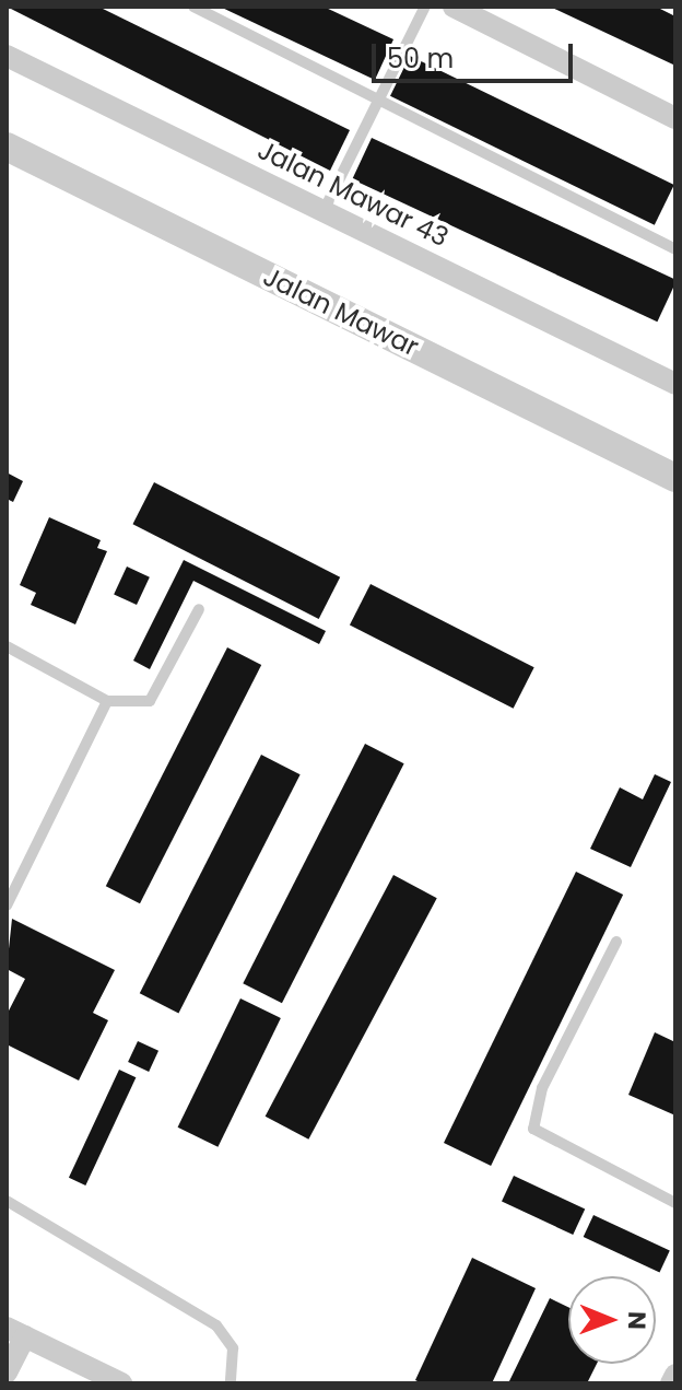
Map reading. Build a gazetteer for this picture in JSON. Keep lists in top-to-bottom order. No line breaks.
{"streets":{"street":["Jalan Mawar 43","Jalan Mawar"]},"scale_bar":"50 m","north":"right"}
